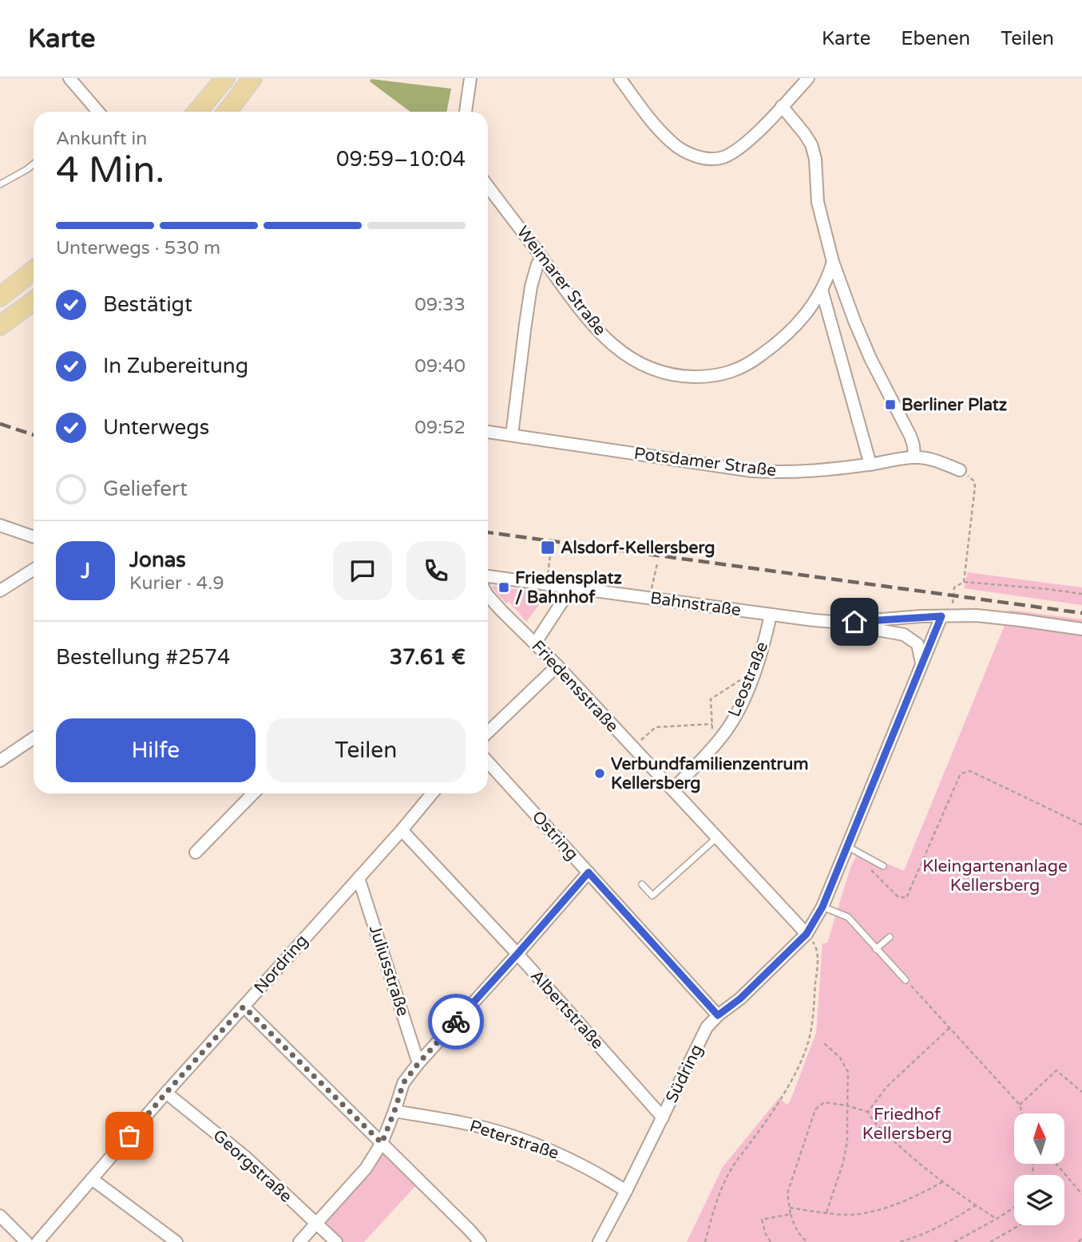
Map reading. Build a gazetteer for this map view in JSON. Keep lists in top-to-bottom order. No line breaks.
{"streets":{"street":["Weimarer Straße","Potsdamer Straße","Bahnstraße","Leostraße","Friedensstraße","Ostring","Nordring","Juliusstraße","Albertstraße","Südring","Peterstraße","Georgstraße"]},"crossings":[["Bahnstraße","Leostraße"],["Bahnstraße","Südring"],["Leostraße","Friedensstraße"],["Friedensstraße","Südring"],["Ostring","Südring"],["Nordring","Juliusstraße"],["Nordring","Albertstraße"],["Nordring","Georgstraße"],["Albertstraße","Südring"],["Südring","Peterstraße"]],"parks":["Kleingartenanlage Kellersberg","Friedhof Kellersberg"],"places":{"transit":["Berliner Platz","Alsdorf-Kellersberg","Friedensplatz / Bahnhof"],"other":["Verbundfamilienzentrum Kellersberg"]},"north":"top","page":{"header":"Karte","nav":["Karte","Ebenen","Teilen"],"heading":["4 Min.","Ankunft in","09:59–10:04"],"panel":["Jonas","Kurier · 4.9","Bestellung #2574","37.61 €"],"bar":"Unterwegs · 530 m","list":[["Bestätigt","09:33"],["In Zubereitung","09:40"],["Unterwegs","09:52"],"Geliefert"],"round":"J","buttons":["Hilfe","Teilen"]}}
